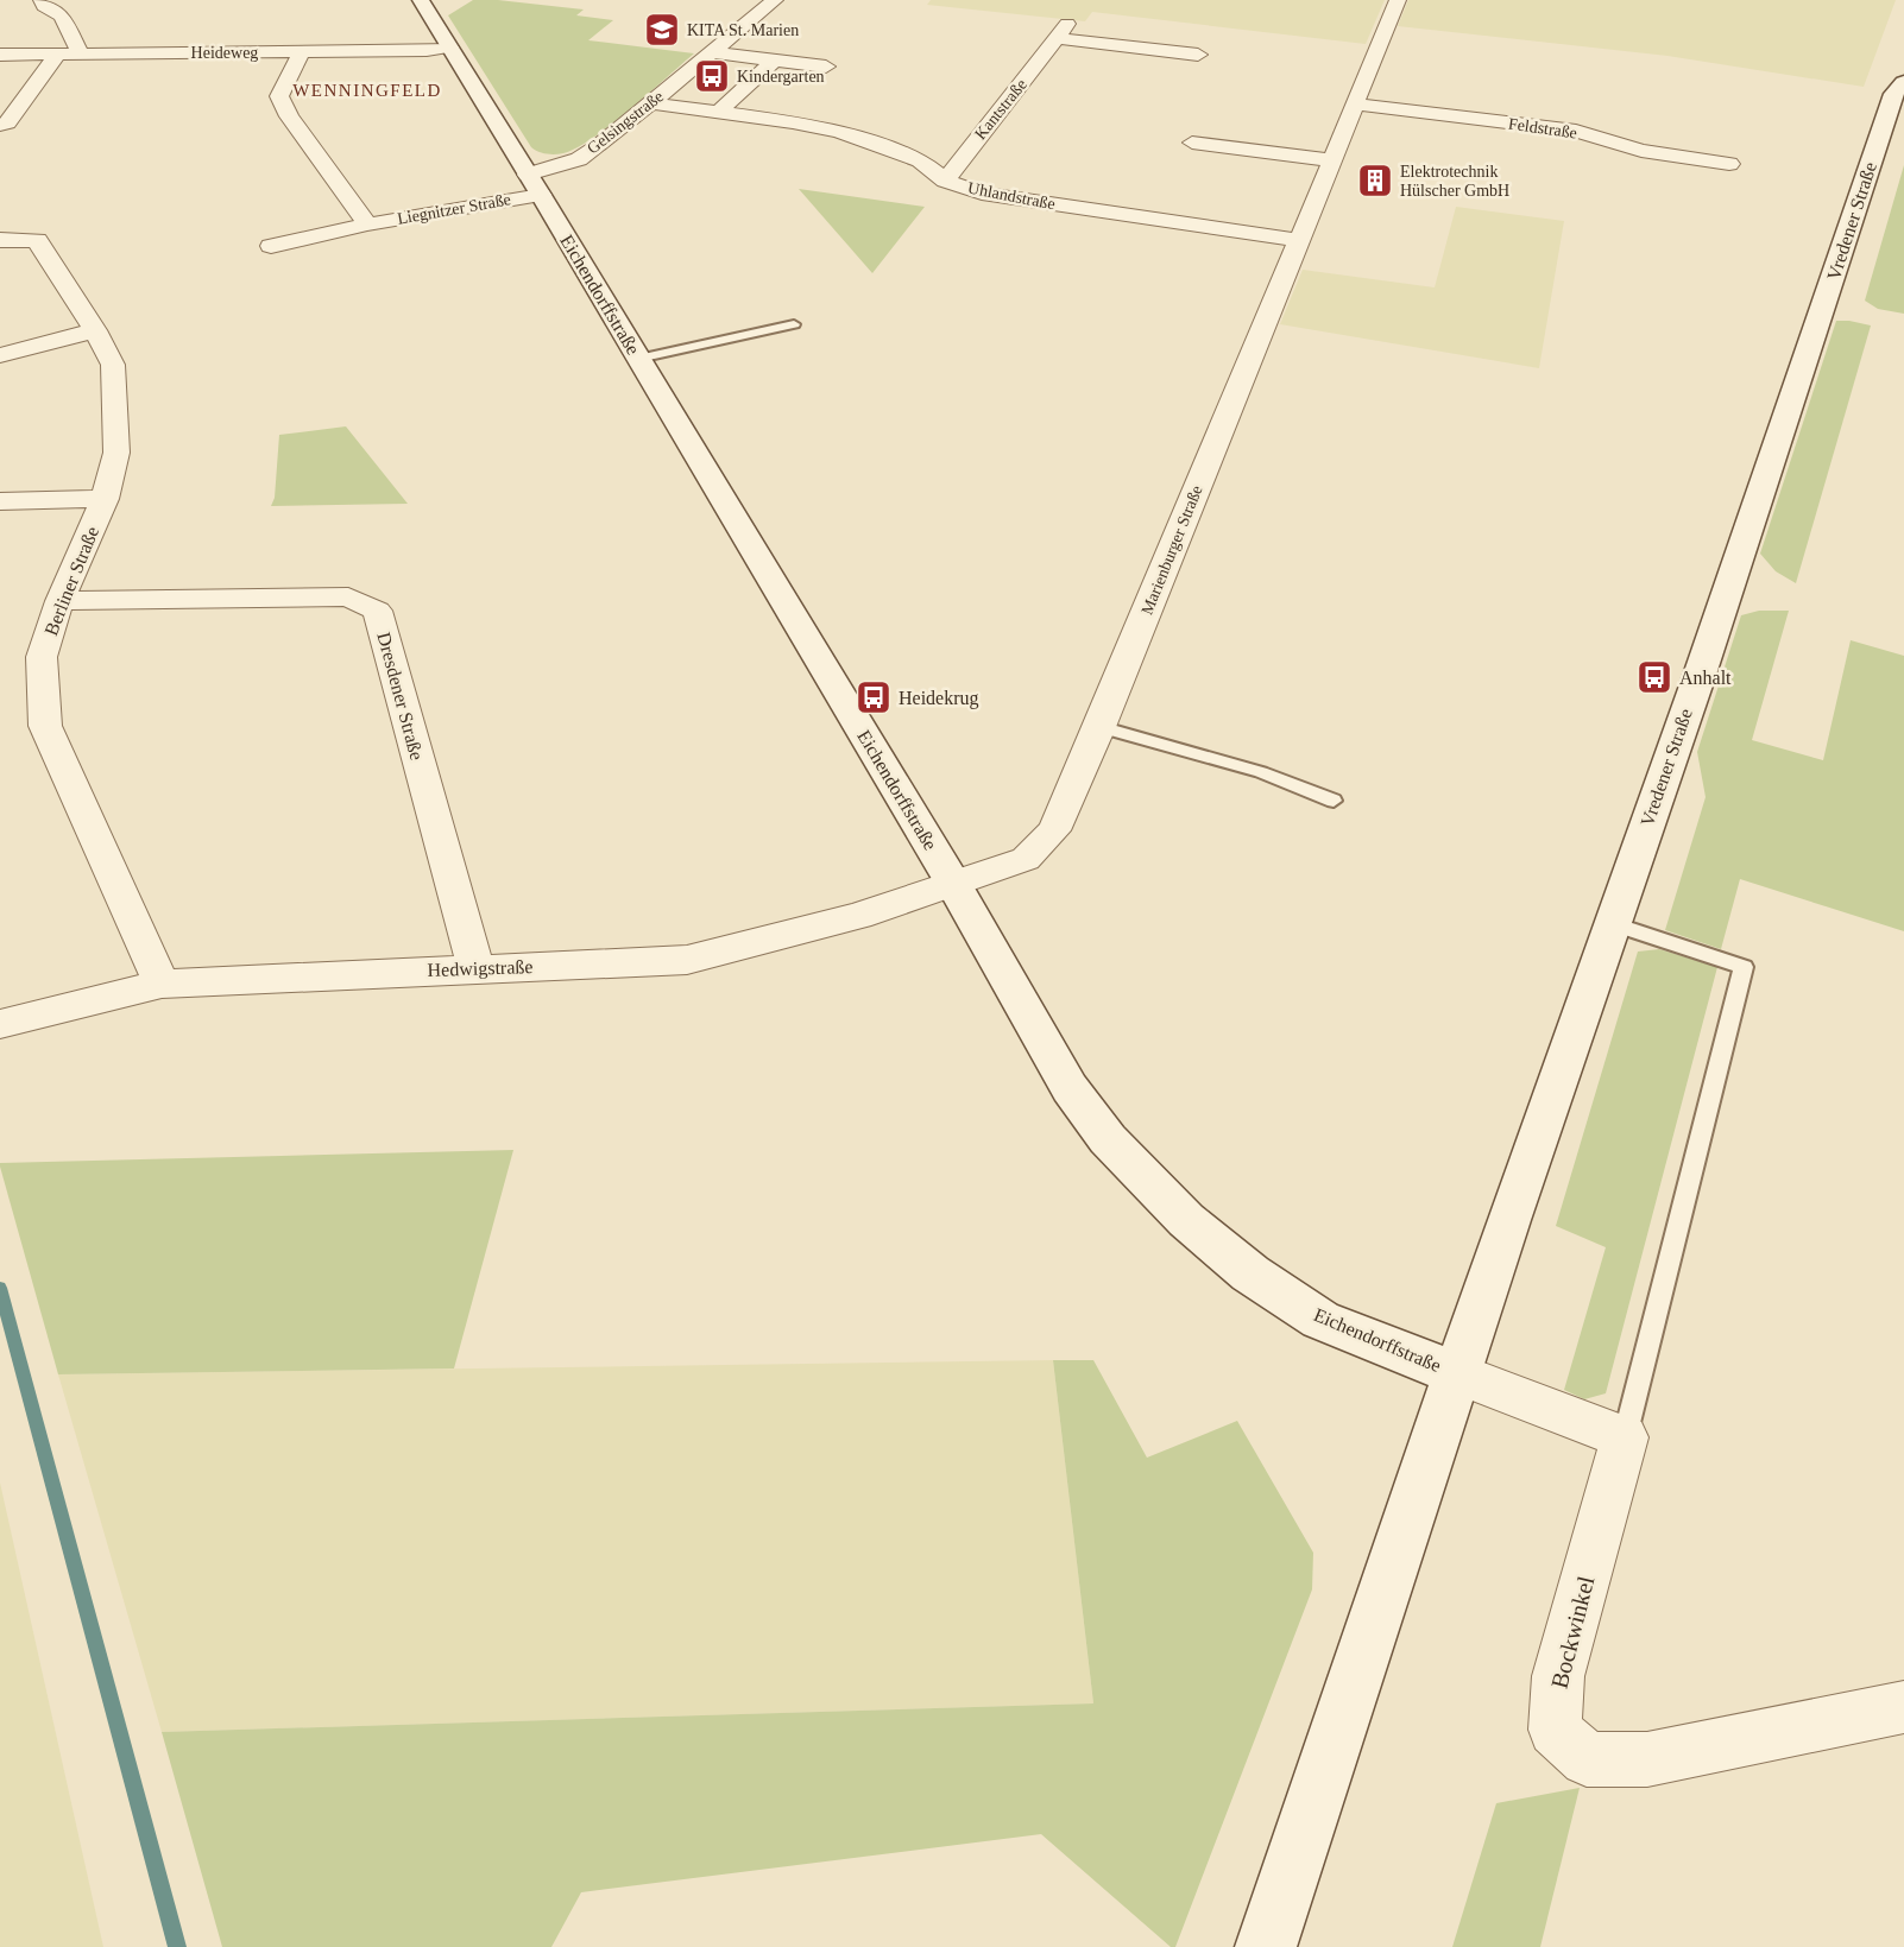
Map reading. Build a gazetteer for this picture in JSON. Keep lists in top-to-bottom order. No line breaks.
{"streets":{"street":["Heideweg","Kantstraße","Gelsingstraße","Feldstraße","Uhlandstraße","Liegnitzer Straße","Vredener Straße","Eichendorffstraße","Marienburger Straße","Berliner Straße","Dresdener Straße","Hedwigstraße","Bockwinkel"]},"crossings":[["Heideweg","Eichendorffstraße"],["Kantstraße","Uhlandstraße"],["Gelsingstraße","Uhlandstraße"],["Gelsingstraße","Liegnitzer Straße"],["Gelsingstraße","Eichendorffstraße"],["Feldstraße","Marienburger Straße"],["Uhlandstraße","Marienburger Straße"],["Liegnitzer Straße","Eichendorffstraße"],["Vredener Straße","Eichendorffstraße"],["Eichendorffstraße","Marienburger Straße"],["Eichendorffstraße","Hedwigstraße"],["Marienburger Straße","Hedwigstraße"],["Berliner Straße","Dresdener Straße"],["Berliner Straße","Hedwigstraße"],["Dresdener Straße","Hedwigstraße"]],"districts":["WENNINGFELD"],"places":{"school or university":["KITA St. Marien"],"bus stop":["Kindergarten","Anhalt","Heidekrug"],"building":["Elektrotechnik Hülscher GmbH"]}}
